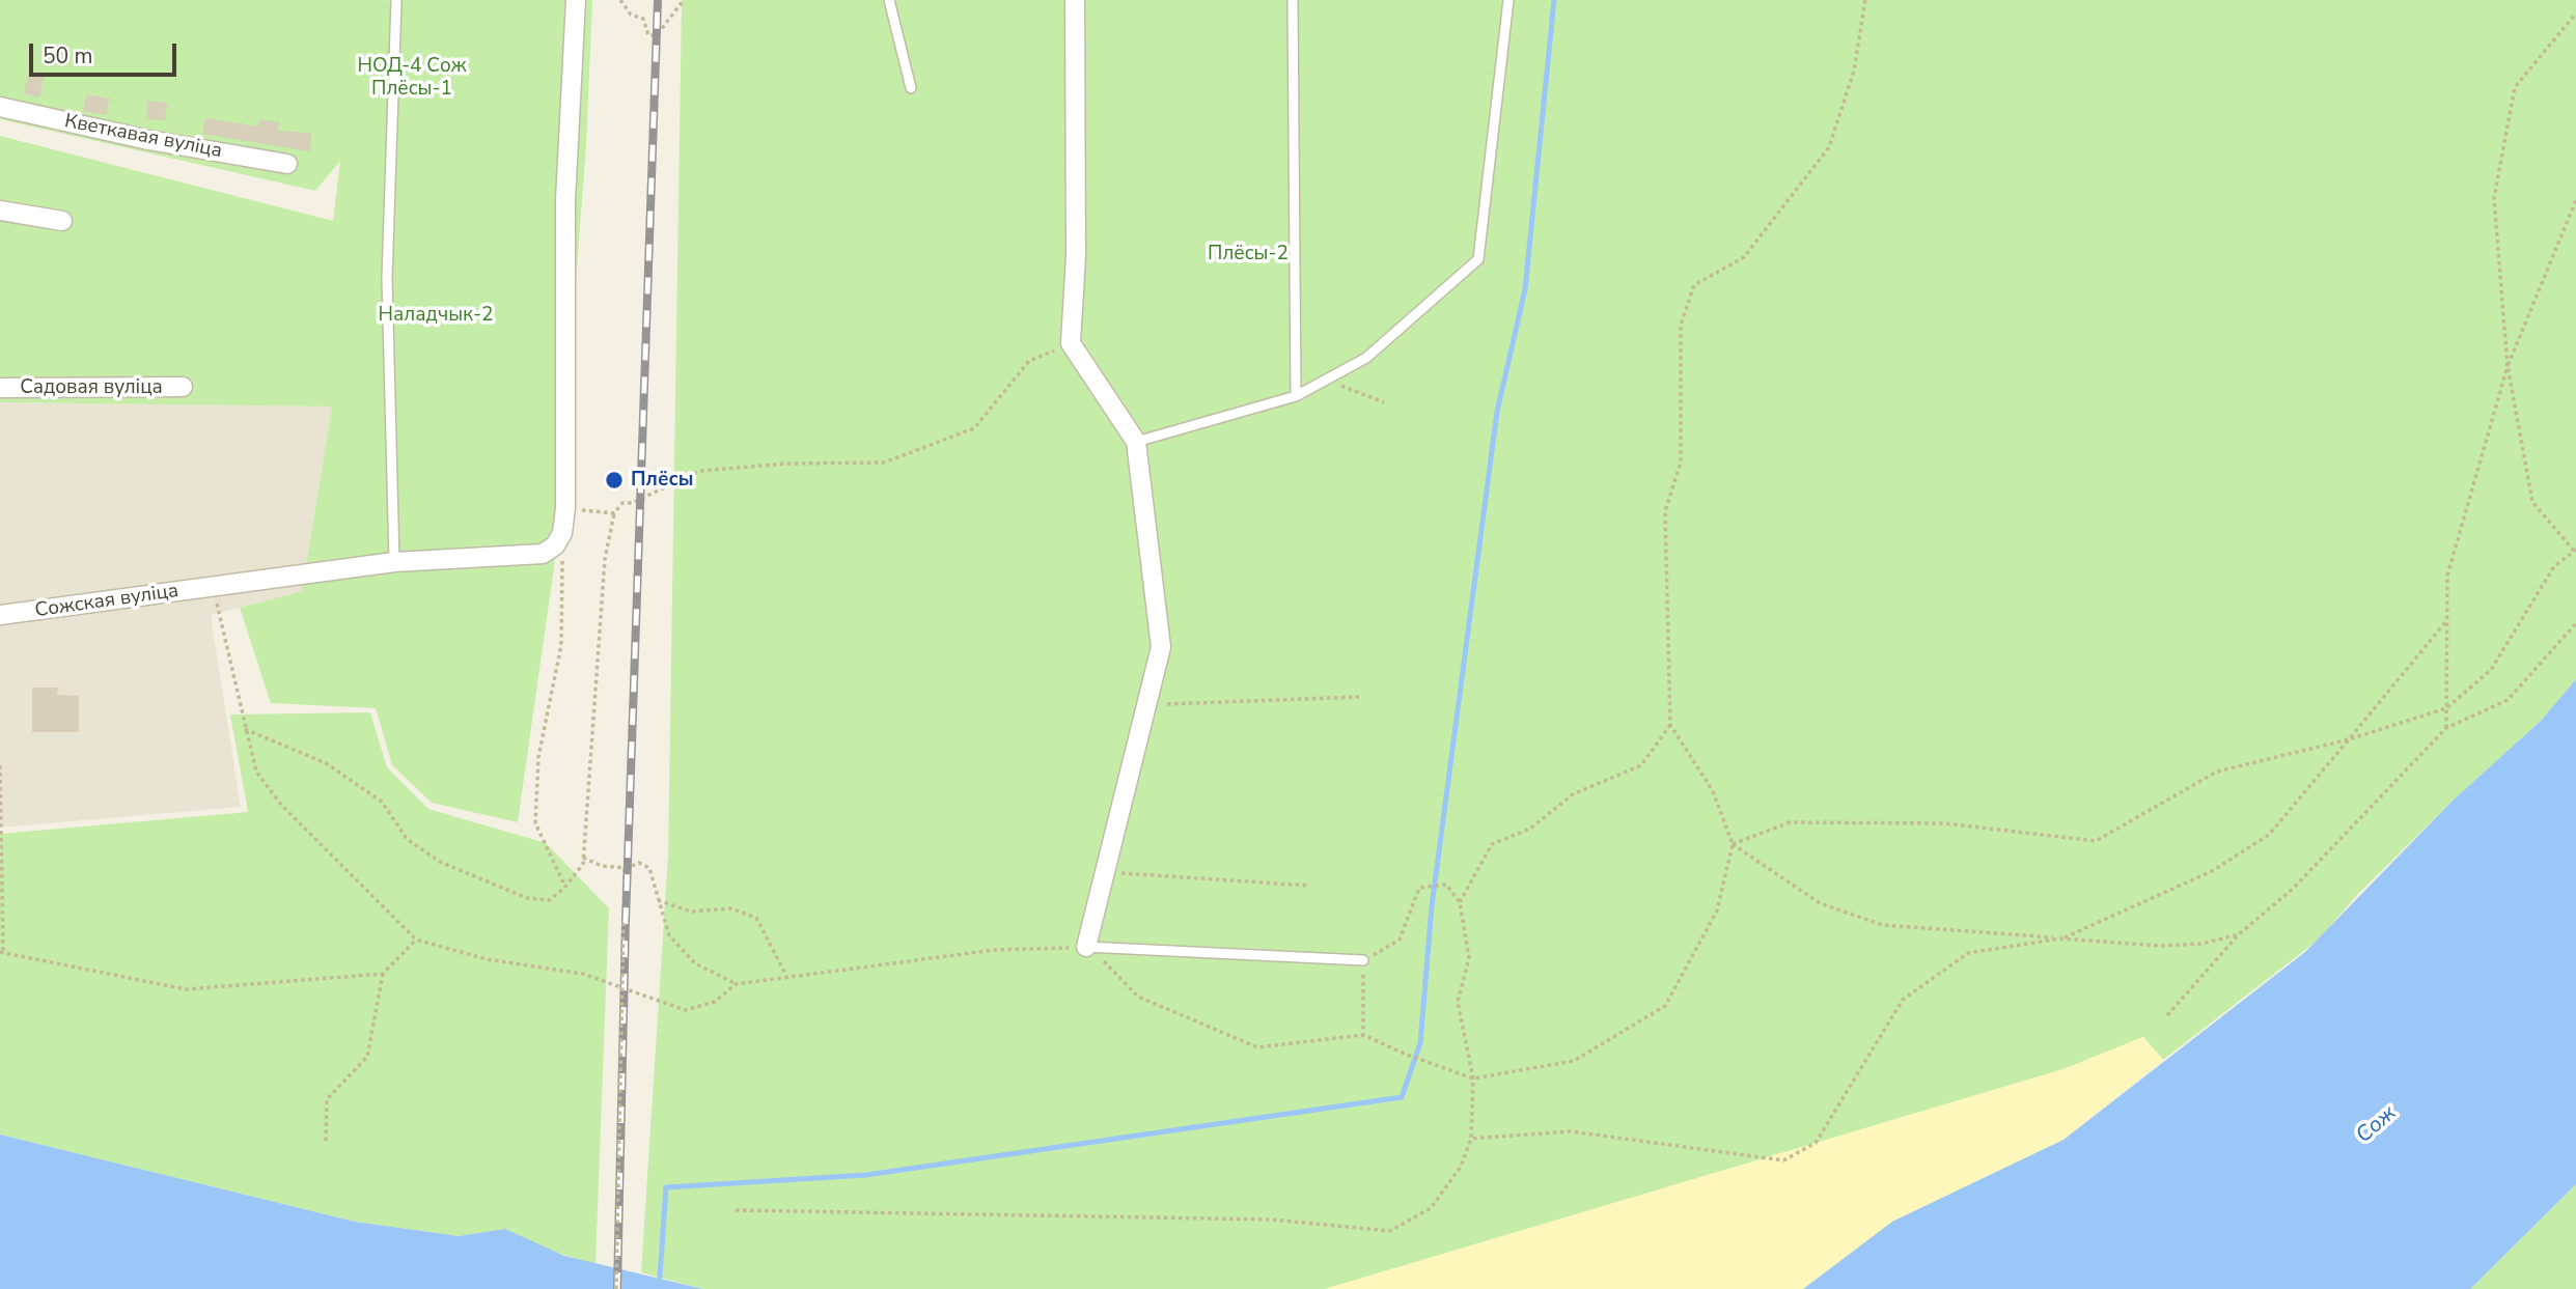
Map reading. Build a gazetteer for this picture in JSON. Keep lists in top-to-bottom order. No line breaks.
{"streets":{"street":["Кветкавая вуліца","Садовая вуліца","Сожская вуліца"]},"water":["Сож"],"parks":["НОД-4 Сож Плёсы-1","Плёсы-2","Наладчык-2"],"places":["Плёсы"],"scale_bar":"50 m"}
